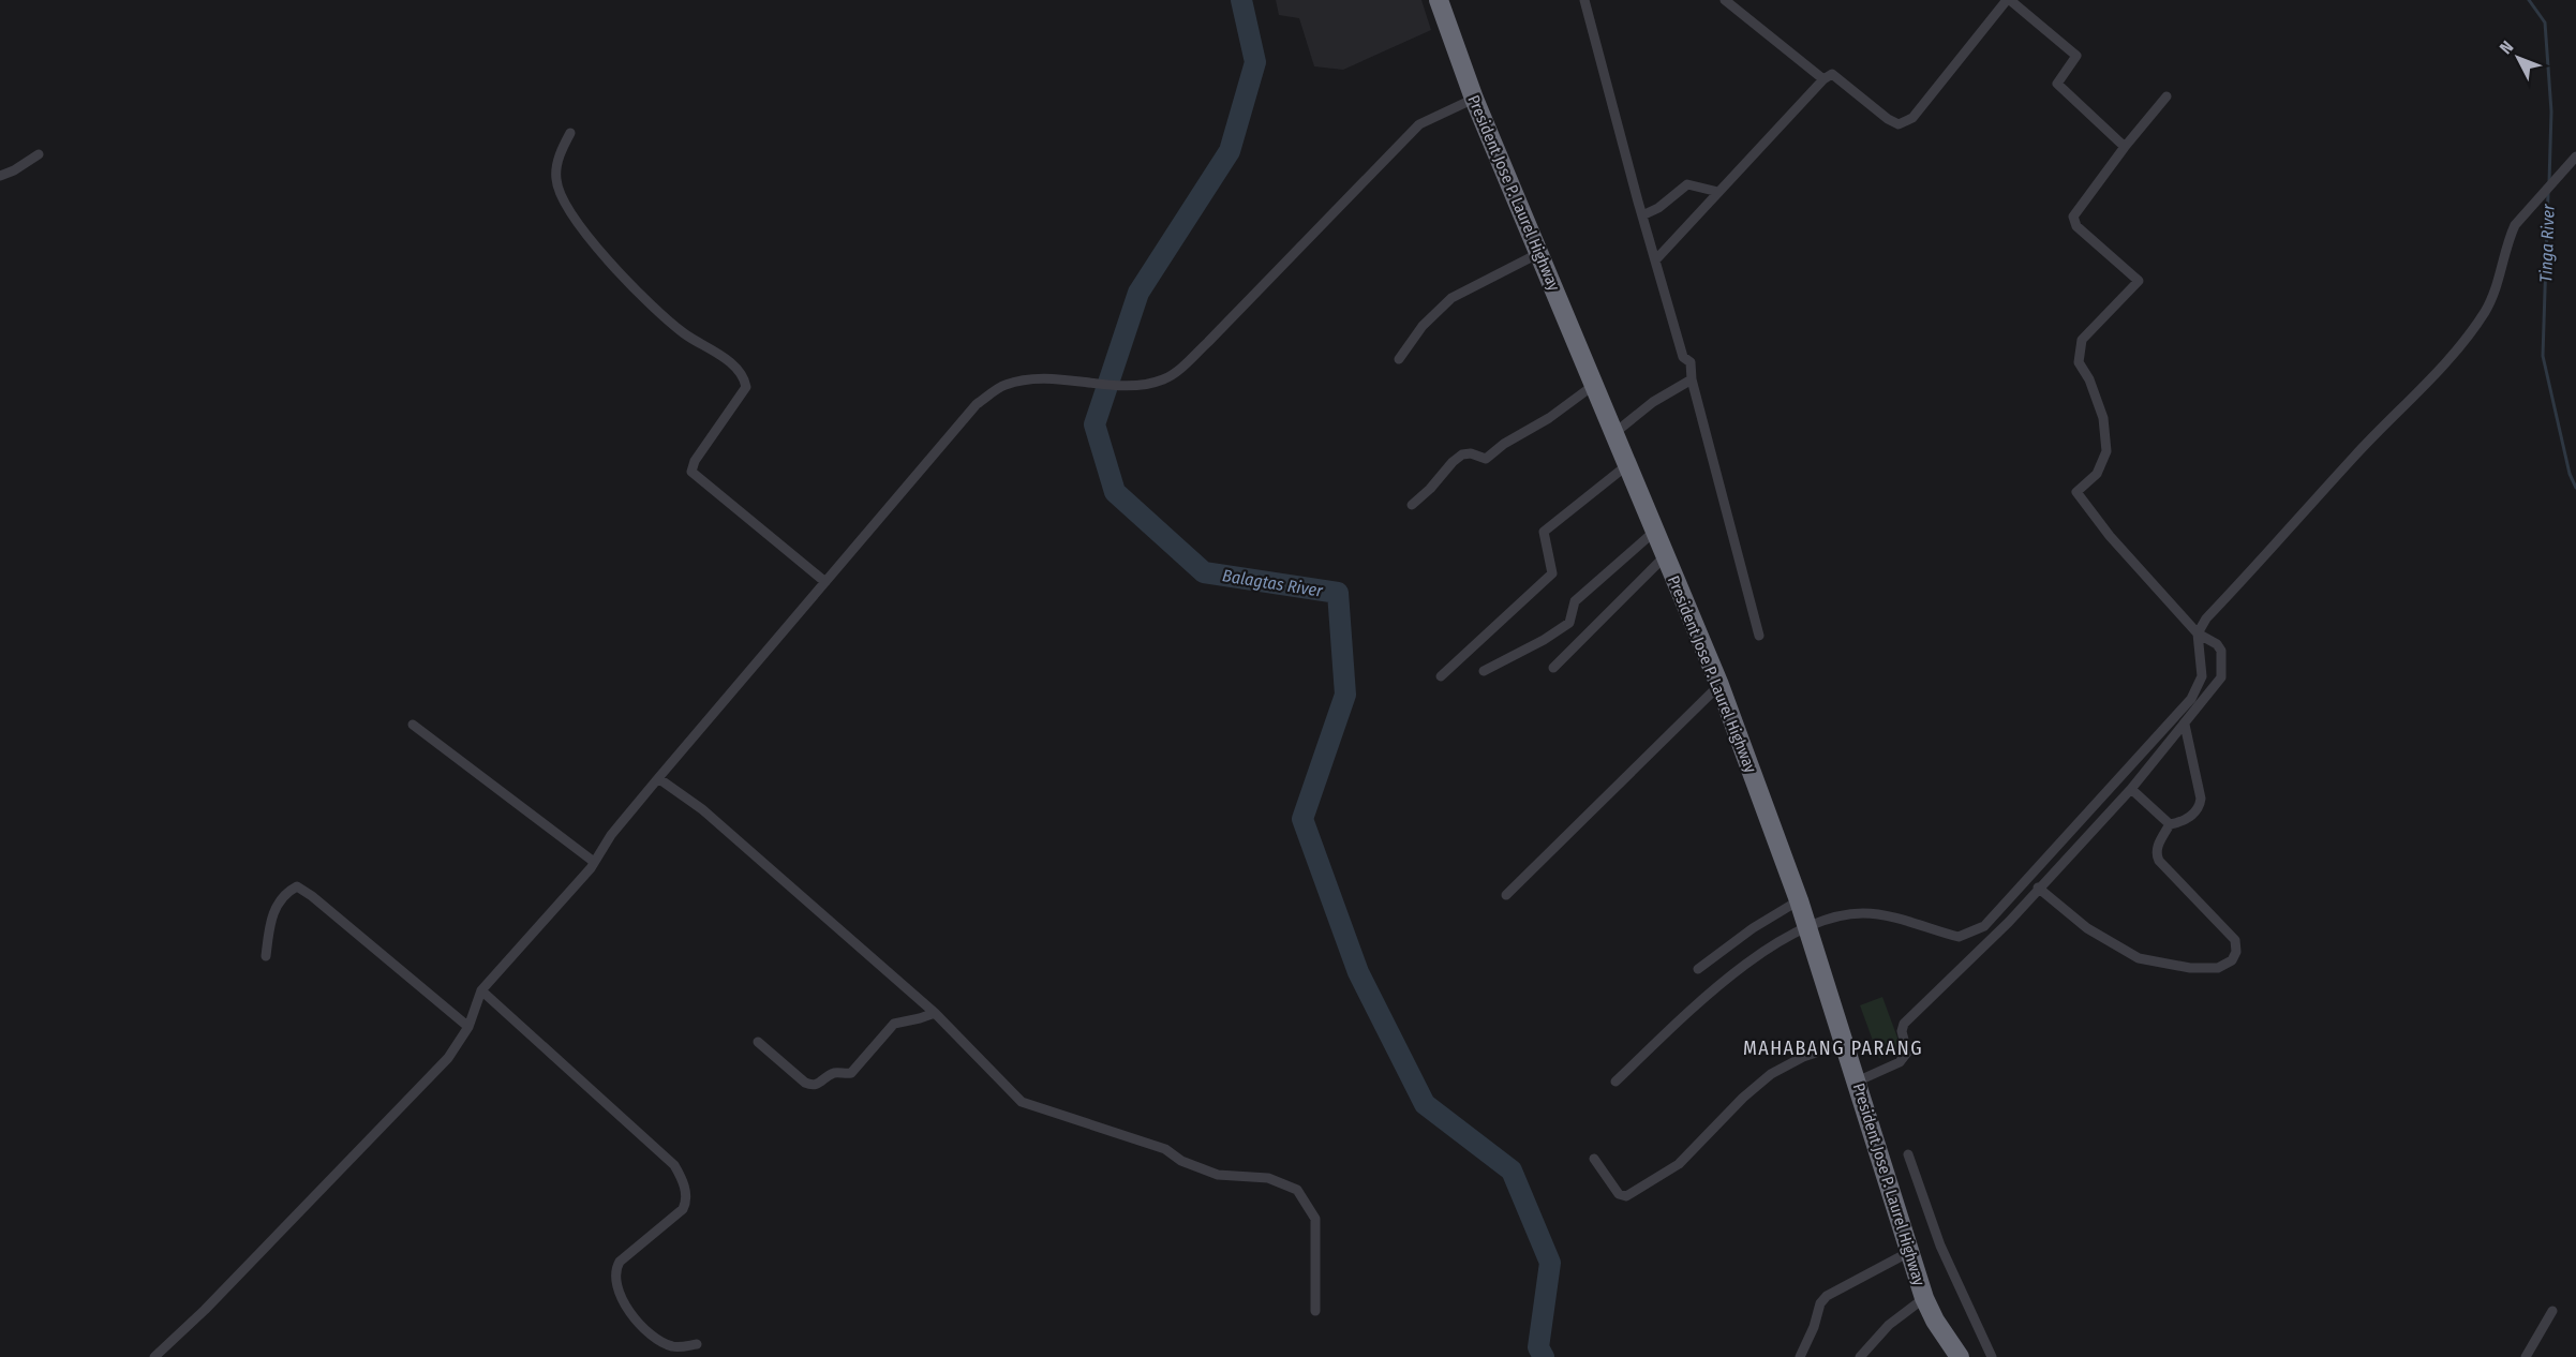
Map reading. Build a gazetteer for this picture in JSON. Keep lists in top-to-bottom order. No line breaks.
{"streets":{"highway":["President Jose P. Laurel Highway"]},"districts":["MAHABANG PARANG"],"water":["Tinga River","Balagtas River"],"north":"top left"}
